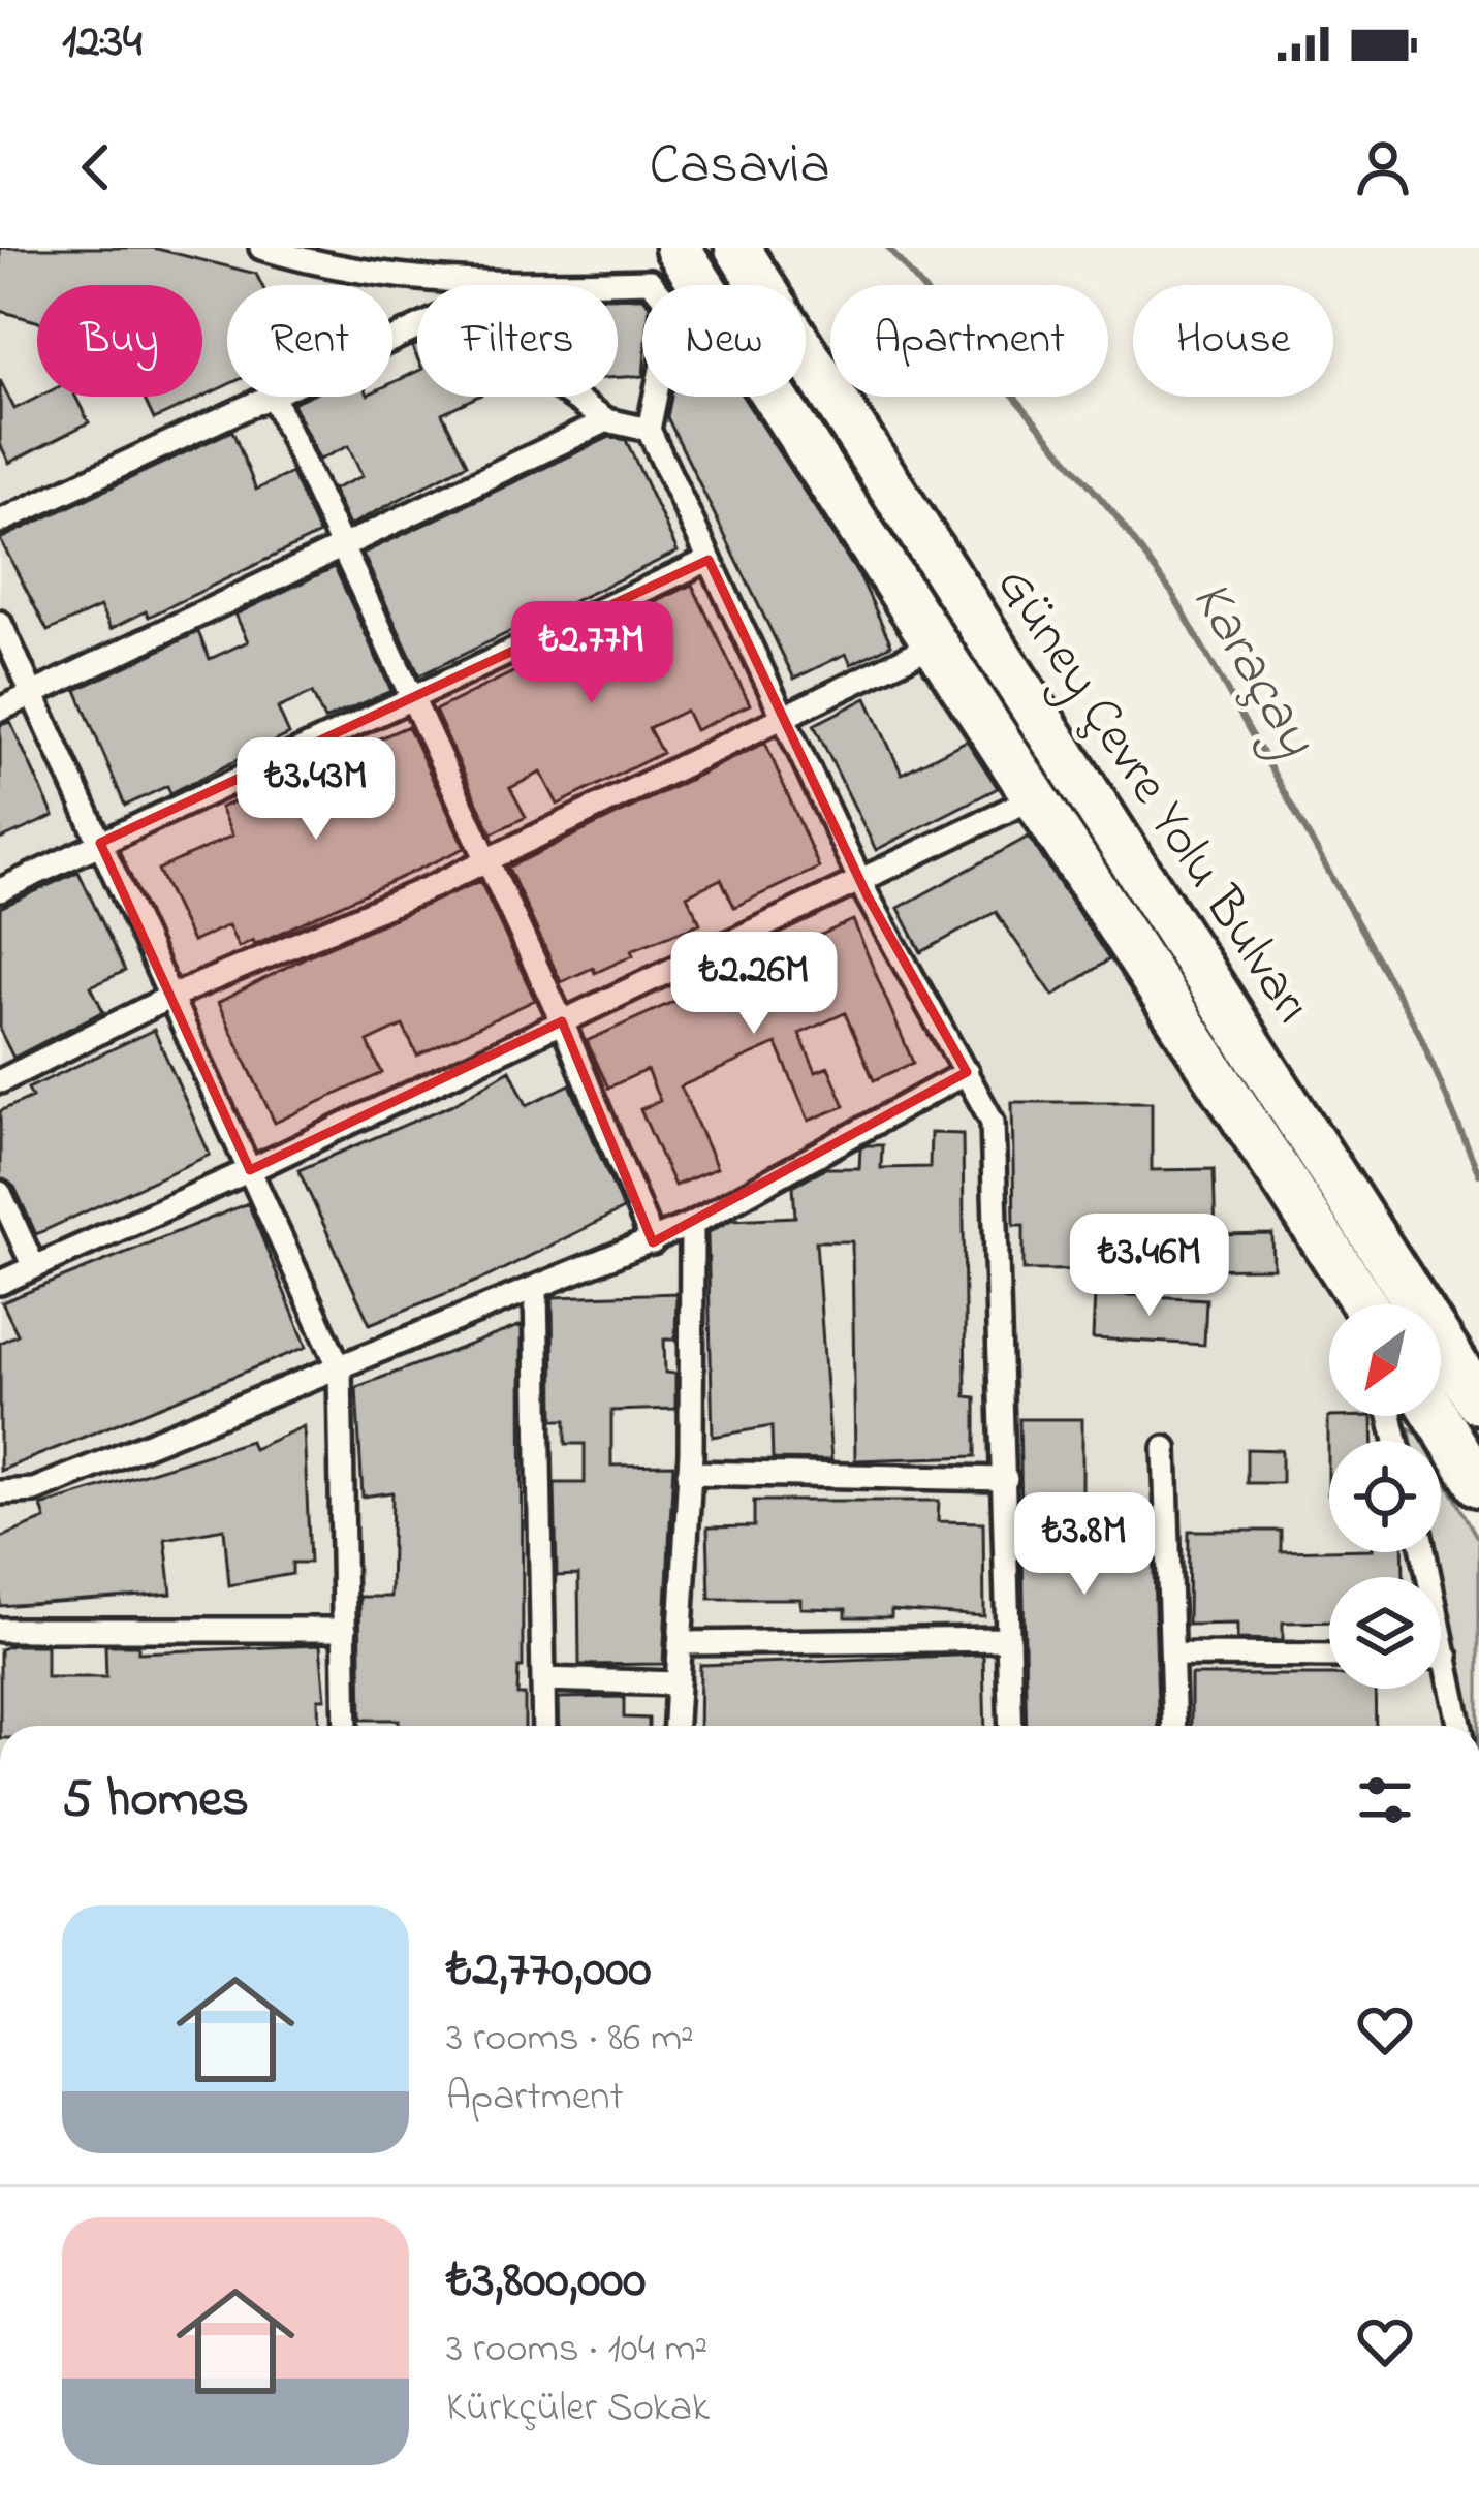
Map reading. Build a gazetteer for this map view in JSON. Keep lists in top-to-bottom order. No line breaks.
{"streets":{"highway":["Güney Çevre Yolu Bulvarı"]},"water":["Karaçay"],"north":"bottom left","page":{"status":"12:34","header":"Casavia","chip":["Buy","Rent","Filters","New","Apartment","House"],"price":["₺2.77M","₺3.43M","₺2.26M","₺3.46M","₺3.8M"],"heading":"5 homes","list":[{"name":"₺2,770,000","note":"3 rooms · 86 m² · Apartment"},{"name":"₺3,800,000","note":"3 rooms · 104 m² · Kürkçüler Sokak"}]}}
